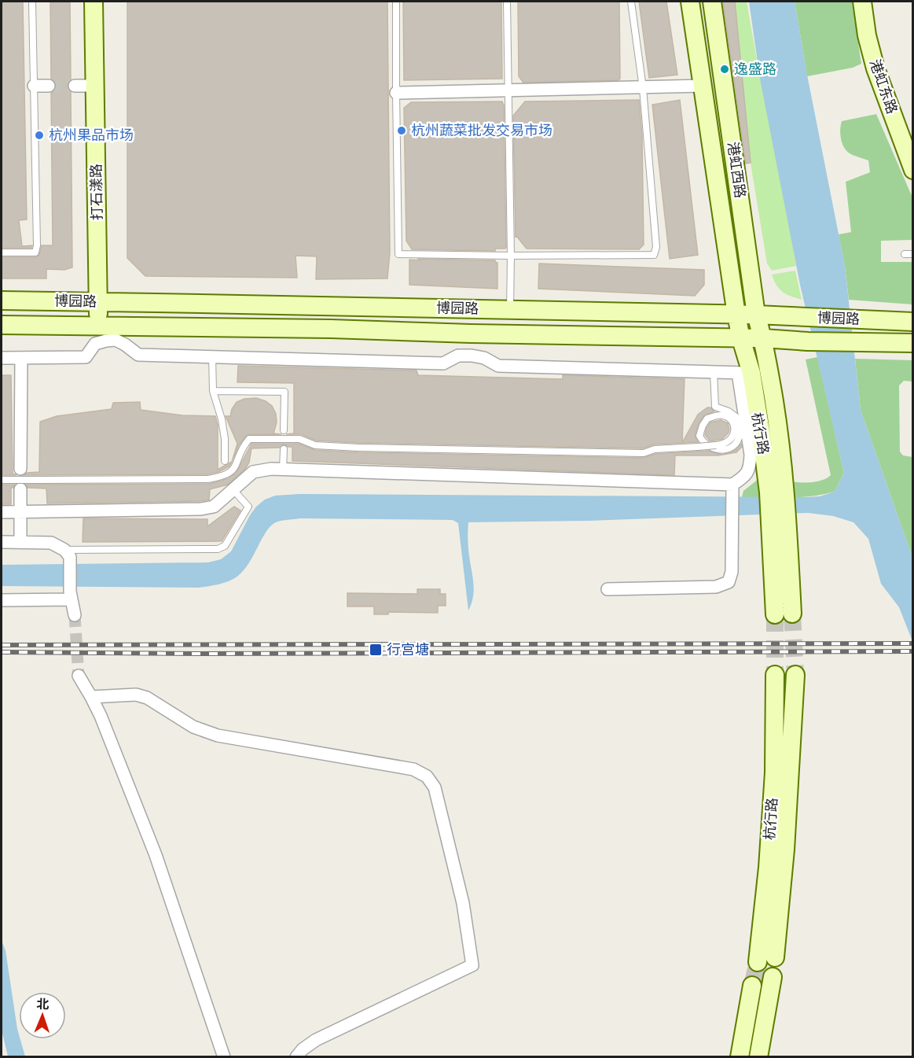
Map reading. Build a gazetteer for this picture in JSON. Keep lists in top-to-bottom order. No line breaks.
{"streets":{"main road":["港虹东路","港虹西路","打石漾路","博园路","杭行路"]},"crossings":[["港虹西路","博园路"],["港虹西路","杭行路"],["打石漾路","博园路"],["博园路","杭行路"]],"places":{"other":["逸盛路","杭州蔬菜批发交易市场","杭州果品市场"],"transit":["行宫塘"]},"north":"top"}
